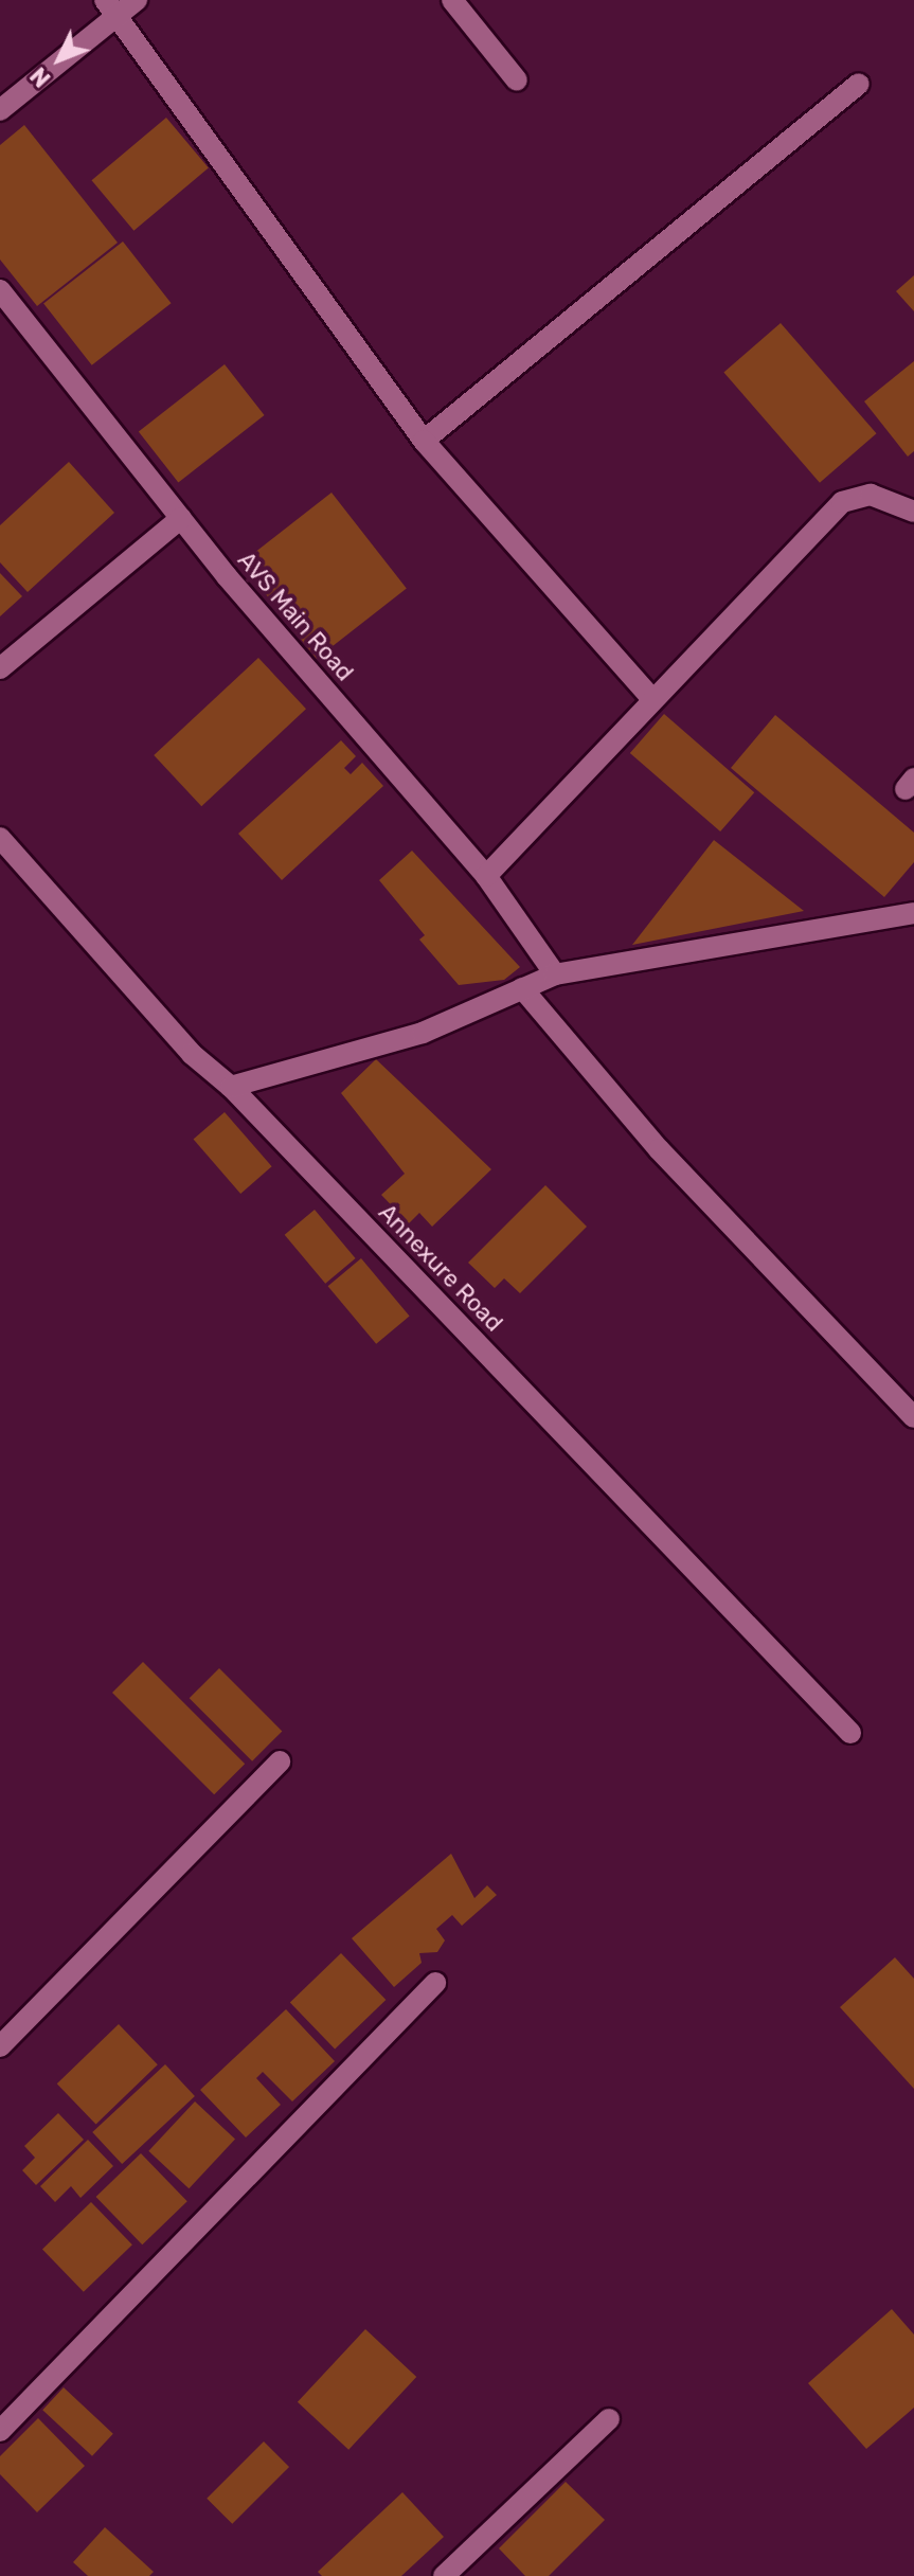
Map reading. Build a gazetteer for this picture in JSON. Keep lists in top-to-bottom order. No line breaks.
{"streets":{"street":["AVS Main Road","Annexure Road"]},"north":"bottom left"}
